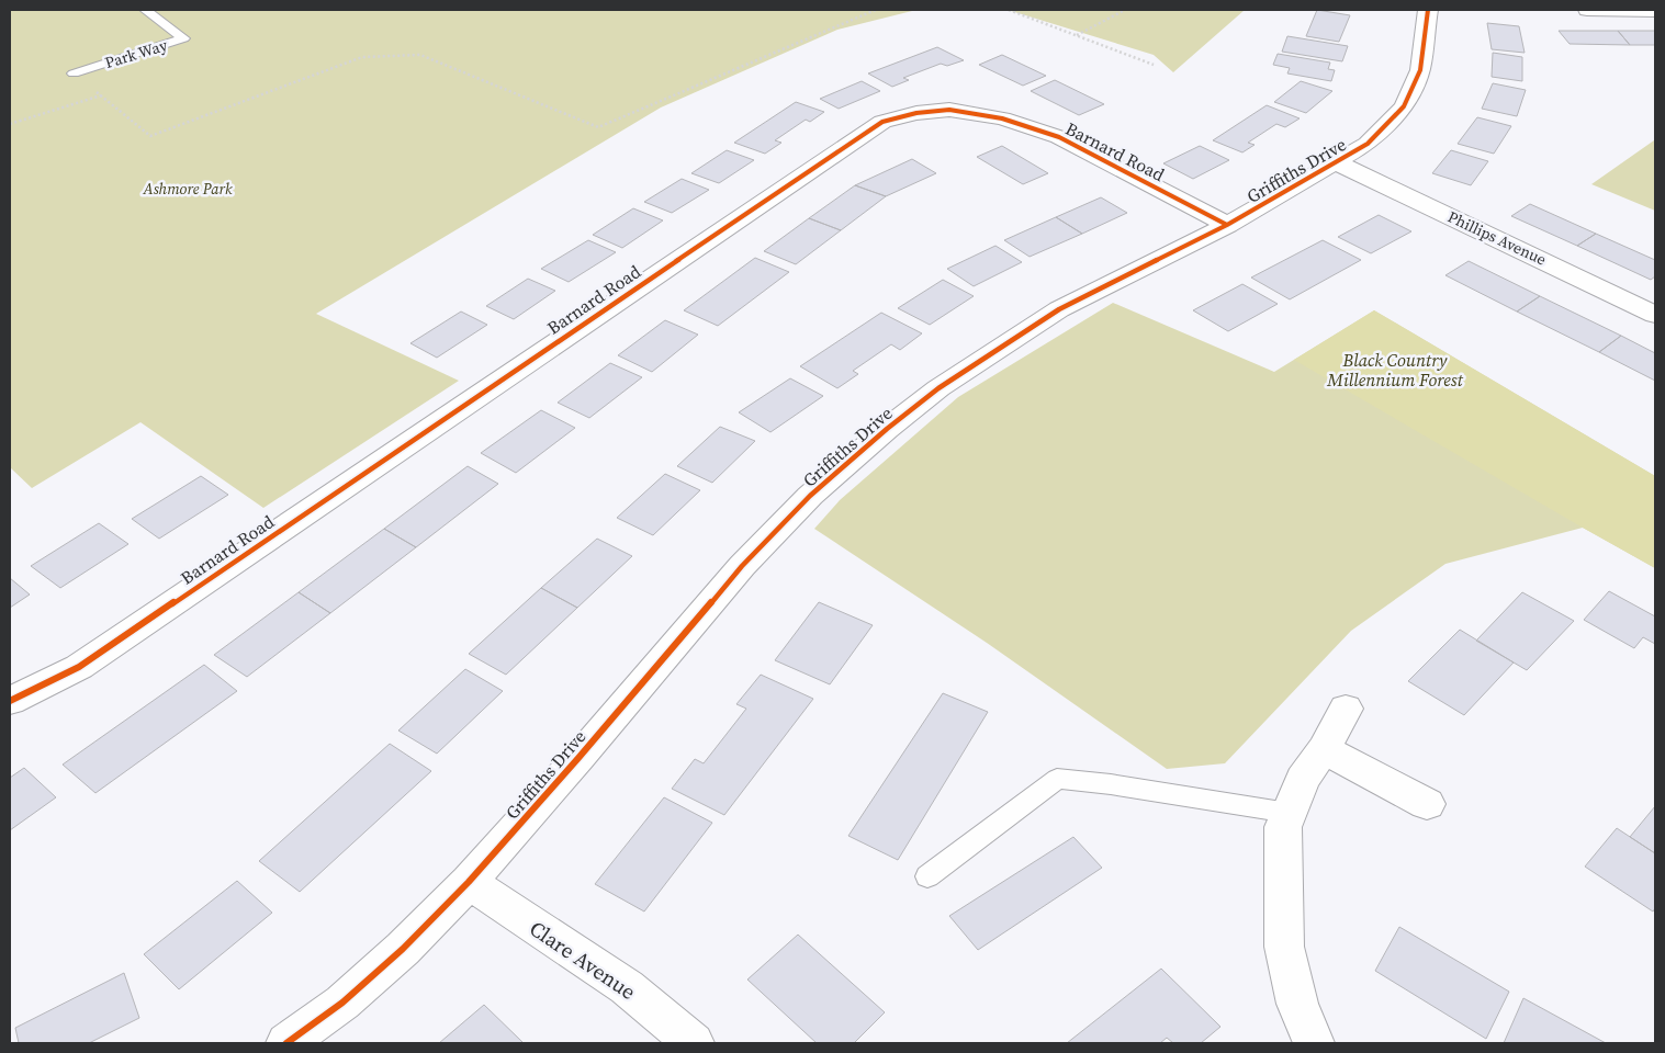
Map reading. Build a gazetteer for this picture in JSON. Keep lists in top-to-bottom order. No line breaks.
{"streets":{"street":["Barnard Road","Griffiths Drive","Phillips Avenue","Clare Avenue"],"lane":["Park Way"]},"crossings":[["Barnard Road","Griffiths Drive"],["Griffiths Drive","Phillips Avenue"],["Griffiths Drive","Clare Avenue"]],"parks":["Ashmore Park","Black Country Millennium Forest"]}
